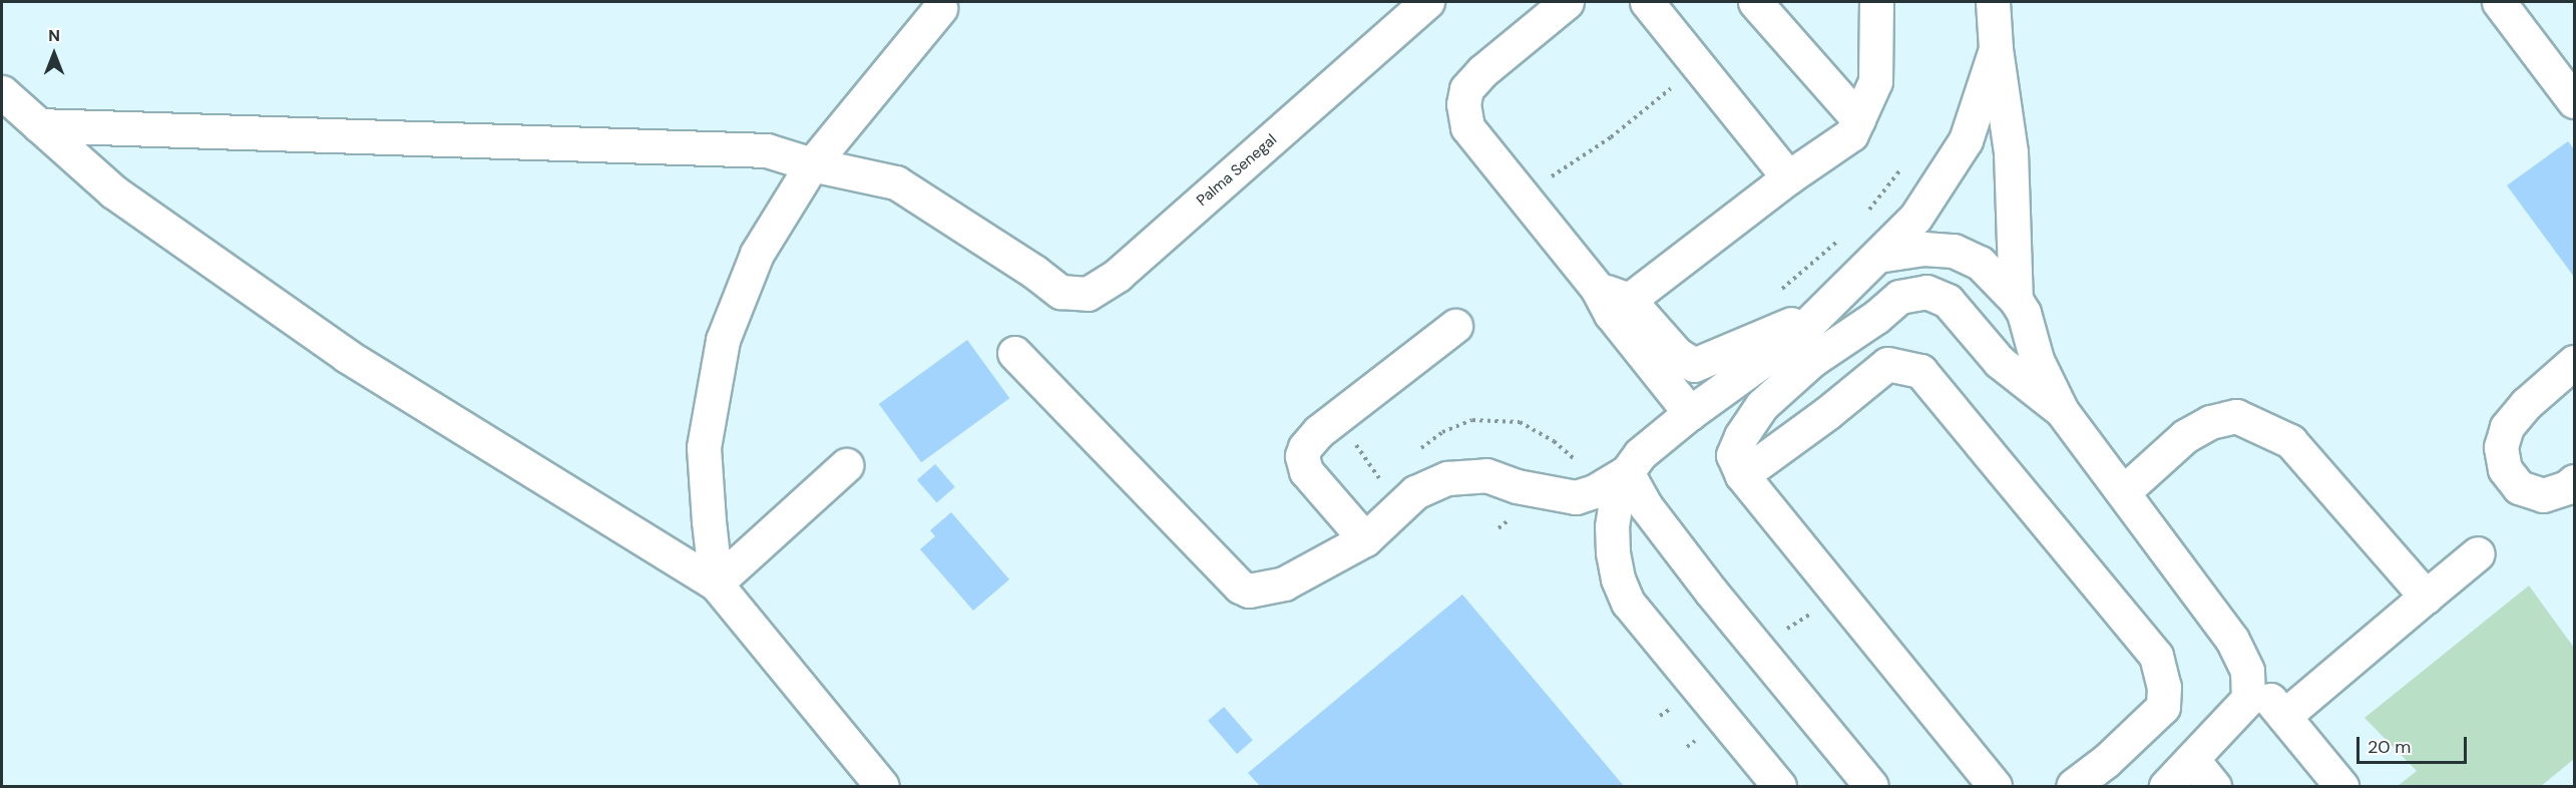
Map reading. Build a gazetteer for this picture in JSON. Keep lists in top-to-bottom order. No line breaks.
{"streets":{"street":["Palma Senegal"]},"scale_bar":"20 m","north":"top"}
